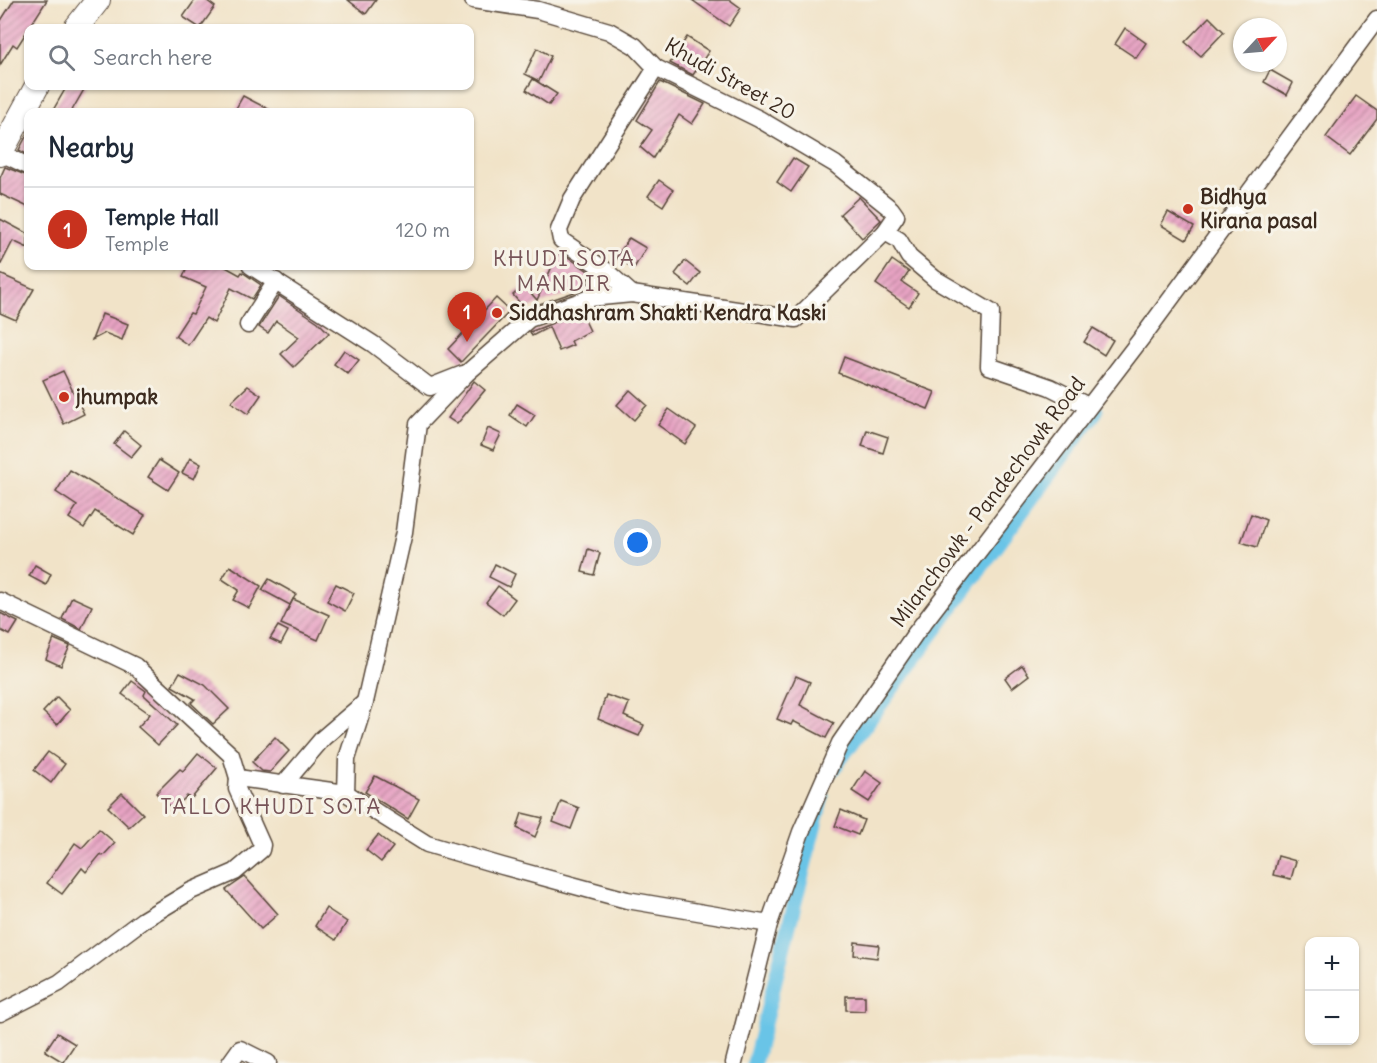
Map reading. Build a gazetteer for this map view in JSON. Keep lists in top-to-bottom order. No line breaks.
{"streets":{"street":["Khudi Street 20","Milanchowk - Pandechowk Road"]},"districts":["KHUDI SOTA MANDIR","TALLO KHUDI SOTA"],"places":["Bidhya Kirana pasal","Siddhashram Shakti Kendra Kaski","jhumpak"],"north":"top right","page":{"search":"Search here","heading":"Nearby","list":[{"mark":"1","name":"Temple Hall","note":"Temple","value":"120 m"}],"pins":"1","map_buttons":["+","−"]}}
